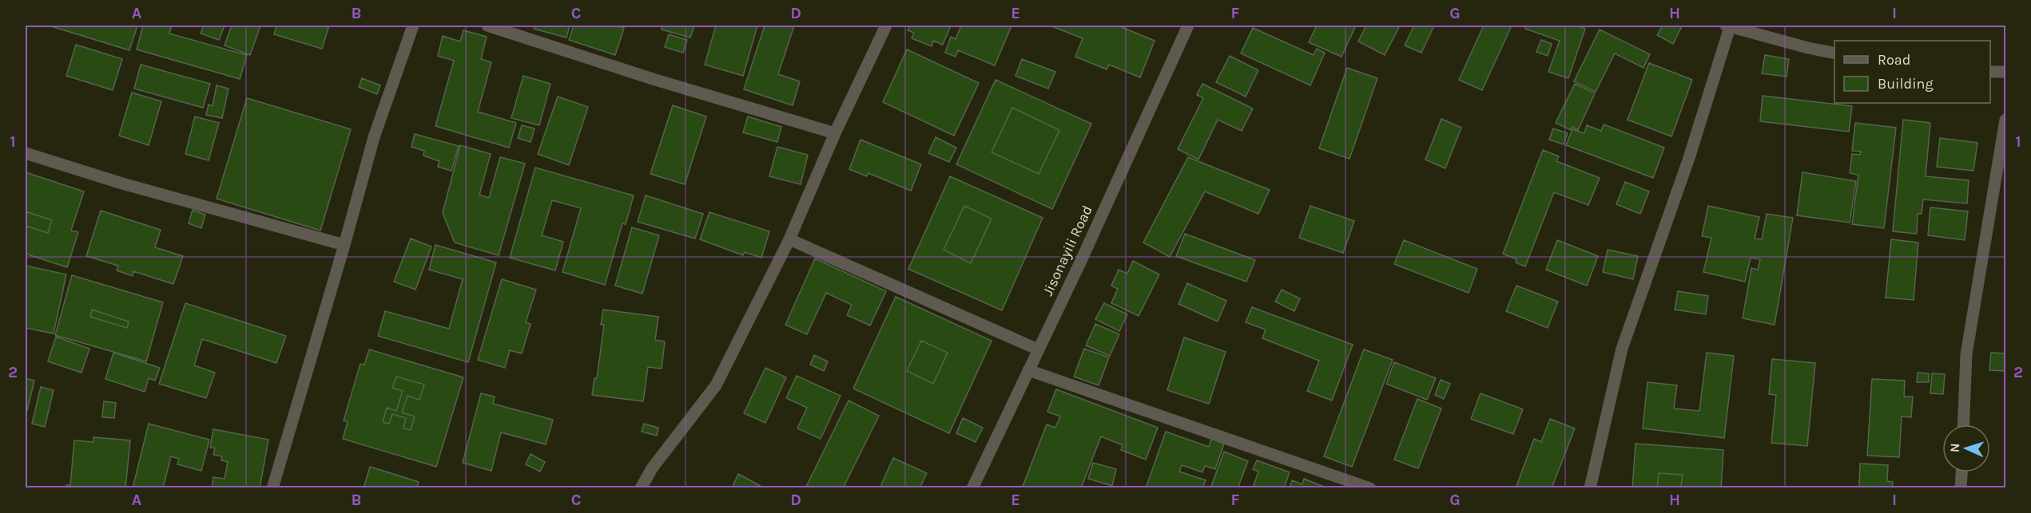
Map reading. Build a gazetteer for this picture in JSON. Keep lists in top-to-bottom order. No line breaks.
{"streets":{"street":["Jisonayili Road"]},"legend":["Road","Building"],"north":"left","grid":{"columns":["A","B","C","D","E","F","G","H","I"],"rows":["1","2"]}}
